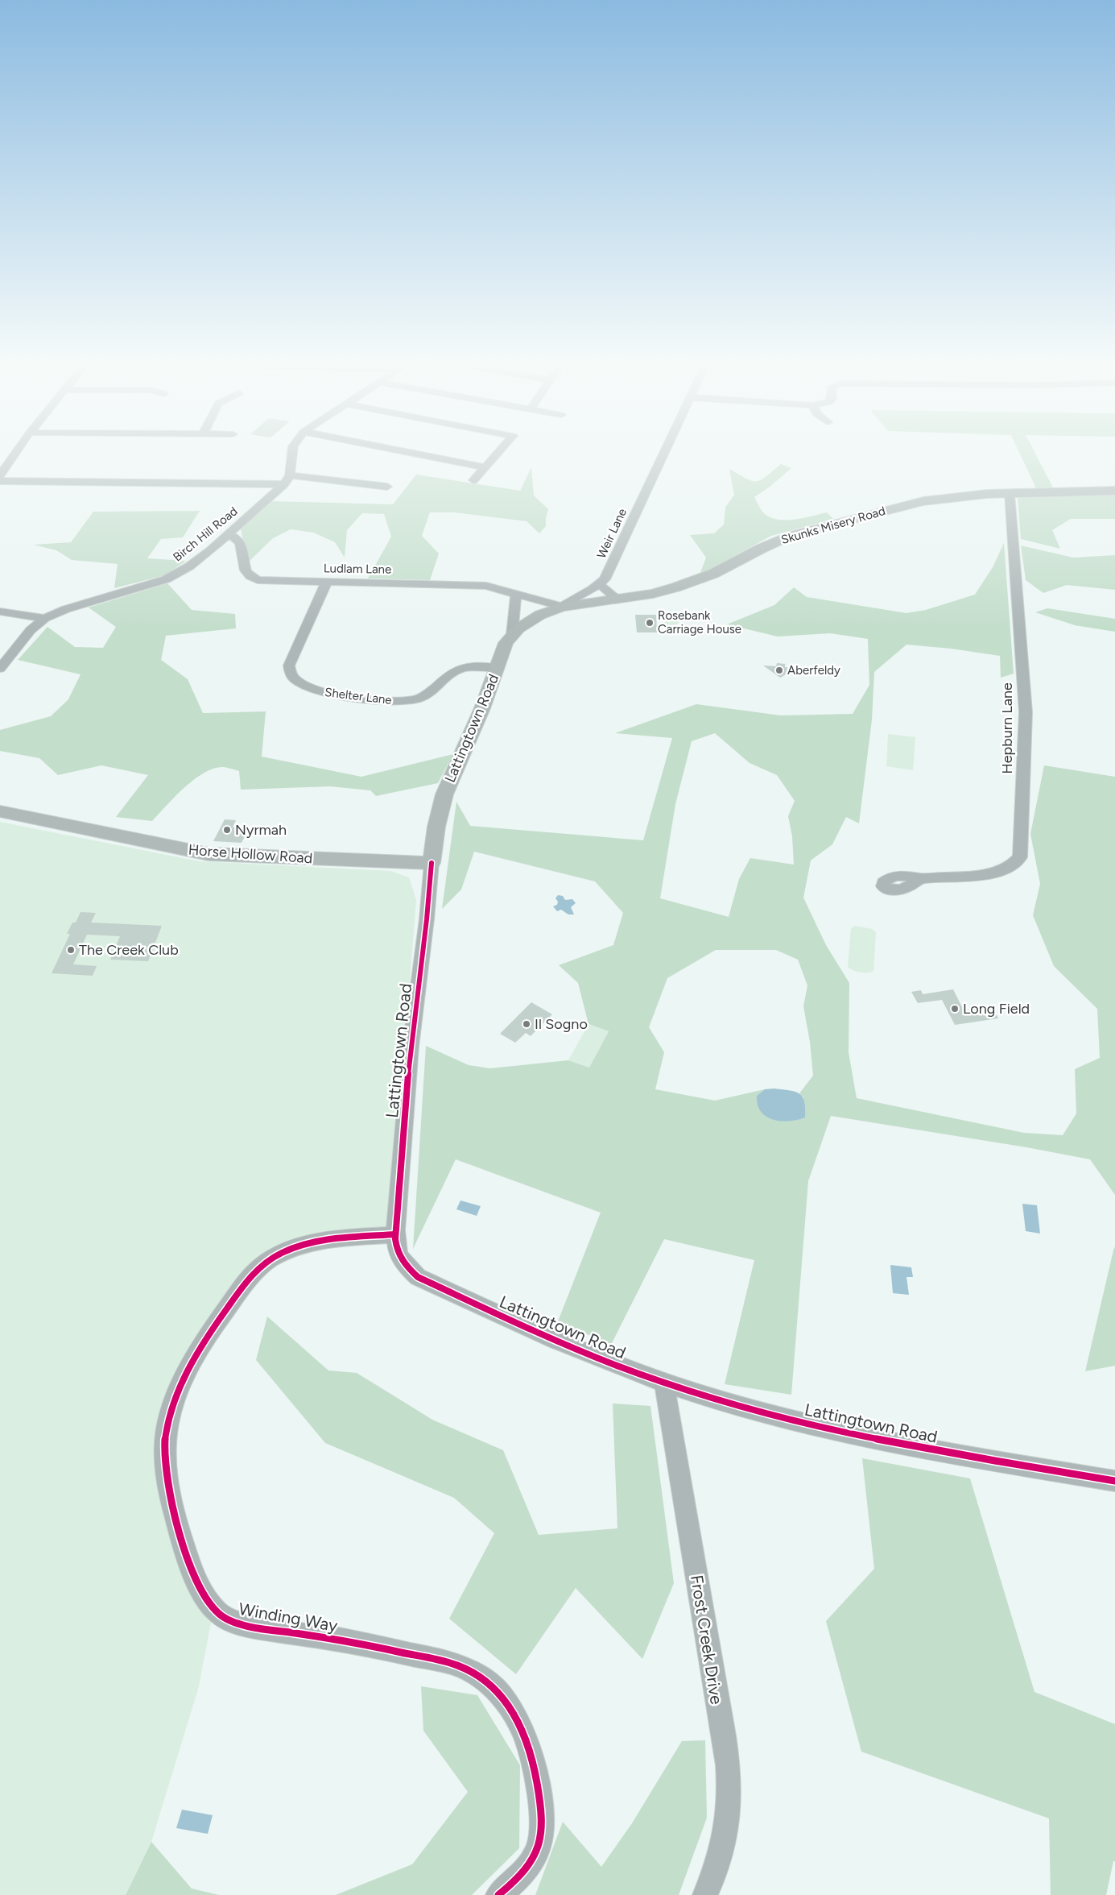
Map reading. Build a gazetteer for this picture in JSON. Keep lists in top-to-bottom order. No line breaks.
{"streets":{"main road":["Skunks Misery Road","Lattingtown Road","Horse Hollow Road"],"street":["Weir Lane","Birch Hill Road","Ludlam Lane","Shelter Lane","Hepburn Lane","Winding Way","Frost Creek Drive"]},"crossings":[["Skunks Misery Road","Weir Lane"],["Skunks Misery Road","Ludlam Lane"],["Skunks Misery Road","Lattingtown Road"],["Skunks Misery Road","Hepburn Lane"],["Weir Lane","Ludlam Lane"],["Weir Lane","Lattingtown Road"],["Birch Hill Road","Ludlam Lane"],["Ludlam Lane","Shelter Lane"],["Ludlam Lane","Lattingtown Road"],["Shelter Lane","Lattingtown Road"],["Lattingtown Road","Horse Hollow Road"],["Lattingtown Road","Winding Way"],["Lattingtown Road","Frost Creek Drive"]],"places":["Rosebank Carriage House","Aberfeldy","Nyrmah","The Creek Club","Long Field","Il Sogno"]}
